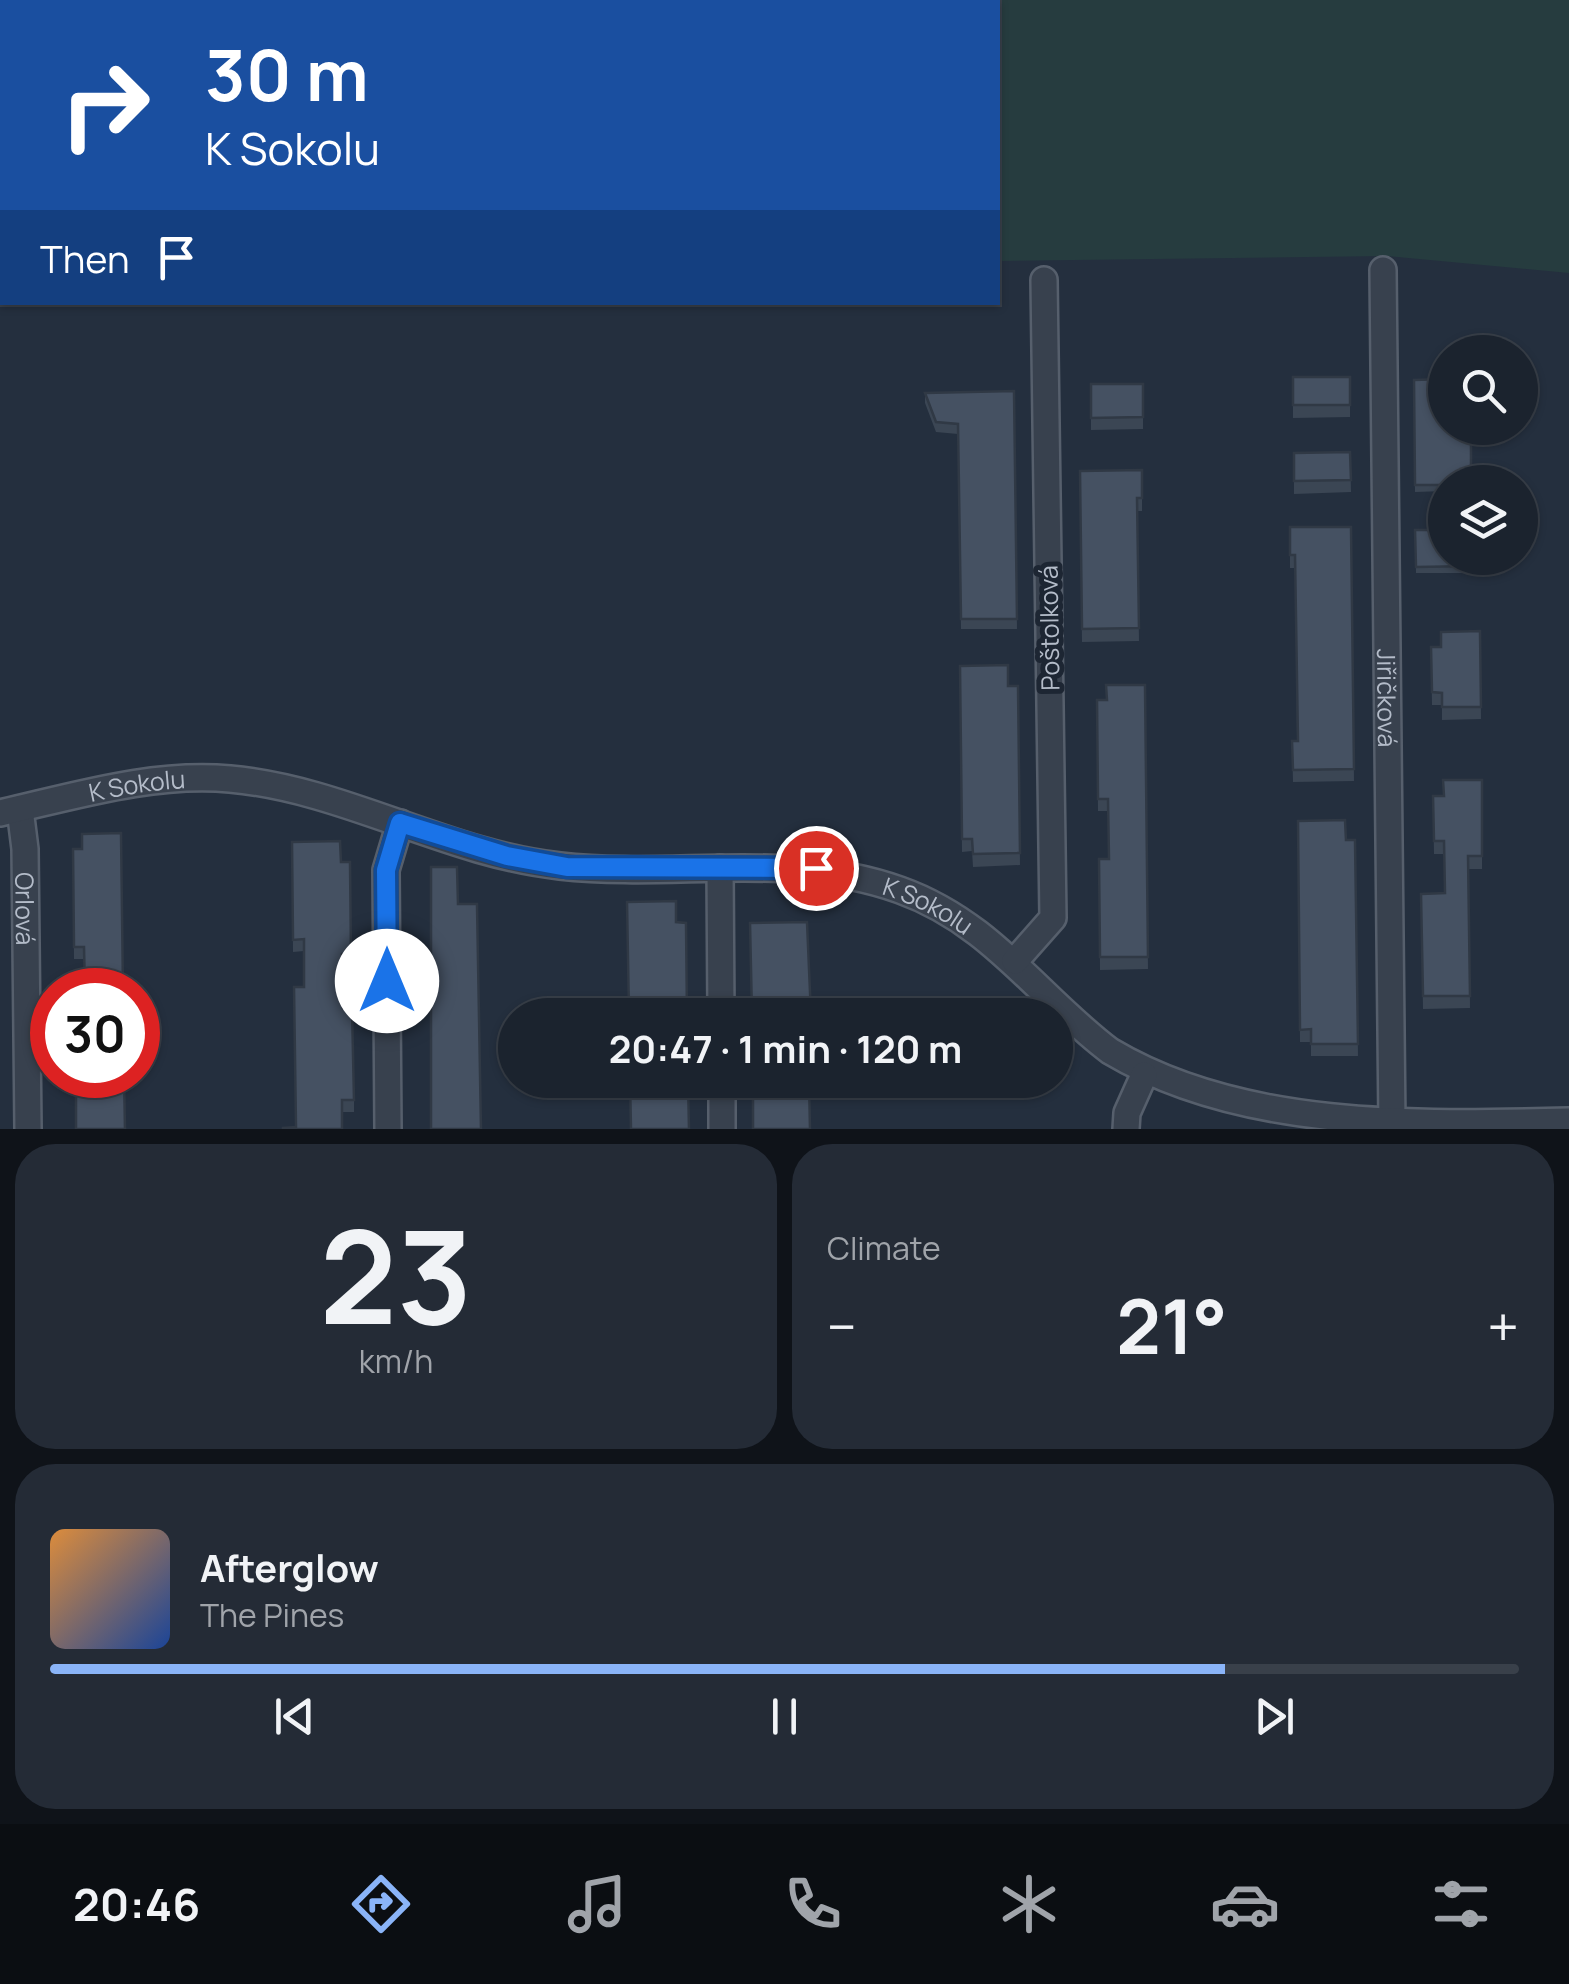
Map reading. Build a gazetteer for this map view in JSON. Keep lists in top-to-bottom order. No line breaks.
{"streets":{"street":["Poštolková","Jiřičková","K Sokolu","Orlová"]},"crossings":[["Poštolková","K Sokolu"],["Jiřičková","K Sokolu"],["K Sokolu","Orlová"]],"page":{"turn":["30 m","K Sokolu"],"then":"Then","limit":"30","trip":"20:47 · 1 min · 120 m","tile":[["23","km/h"],"Climate"],"heat":["−","21°","+"],"song":["Afterglow","The Pines"],"tabs":"20:46"}}
